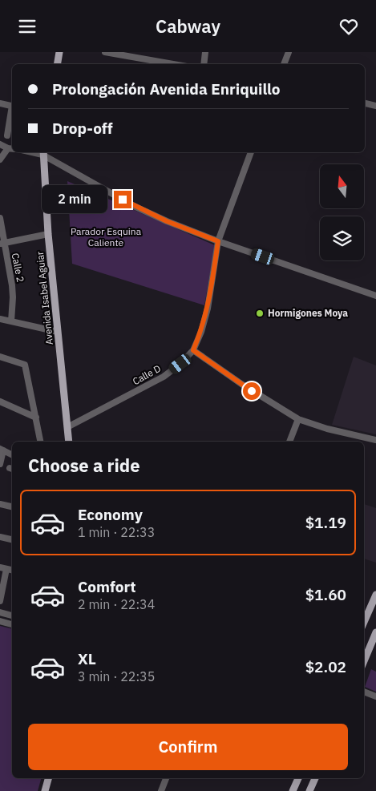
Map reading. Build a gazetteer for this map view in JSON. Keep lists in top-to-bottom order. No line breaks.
{"streets":{"main road":["Avenida Isabel Aguiar"],"street":["Calle 2","Calle D"]},"crossings":[["Avenida Isabel Aguiar","Calle D"]],"parks":["Parador Esquina Caliente"],"places":["Hormigones Moya"],"north":"top","page":{"header":"Cabway","banner":["Prolongación Avenida Enriquillo","Drop-off"],"bubble":"2 min","heading":"Choose a ride","list":[{"name":"Economy","note":"1 min · 22:33","value":"$1.19"},{"name":"Comfort","note":"2 min · 22:34","value":"$1.60"},{"name":"XL","note":"3 min · 22:35","value":"$2.02"}],"buttons":"Confirm"}}
